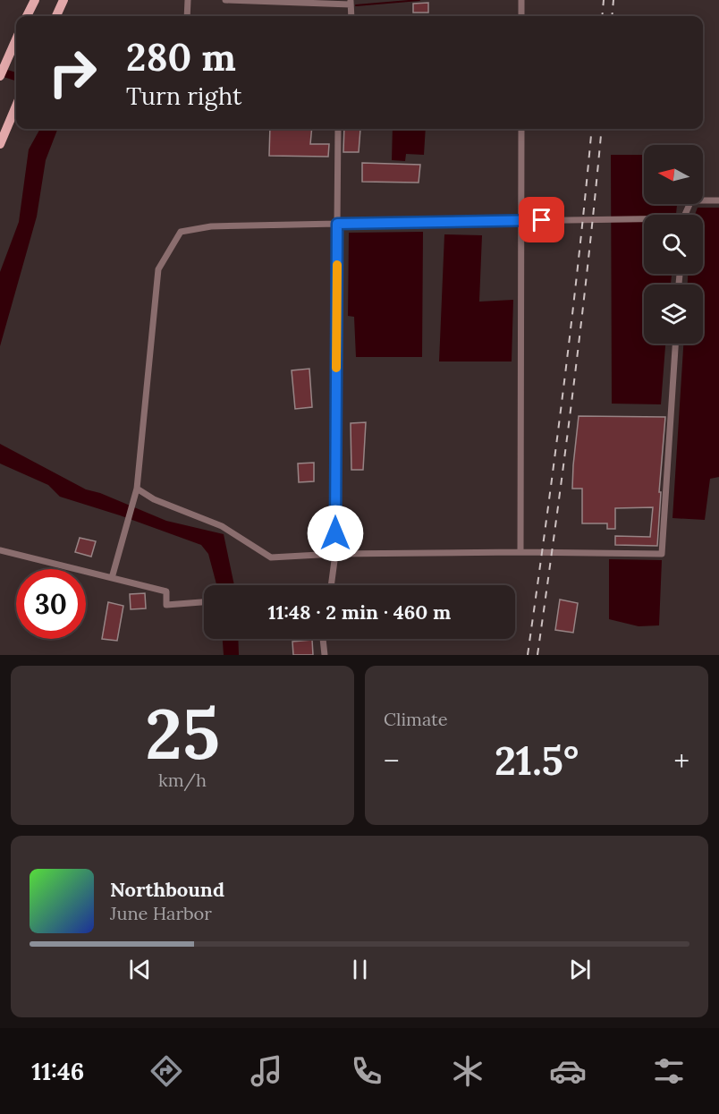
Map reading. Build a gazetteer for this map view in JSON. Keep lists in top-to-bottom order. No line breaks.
{"north":"left","page":{"turn":["280 m","Turn right"],"limit":"30","trip":"11:48 · 2 min · 460 m","tile":[["25","km/h"],"Climate"],"heat":["−","21.5°","+"],"song":["Northbound","June Harbor"],"tabs":"11:46"}}
